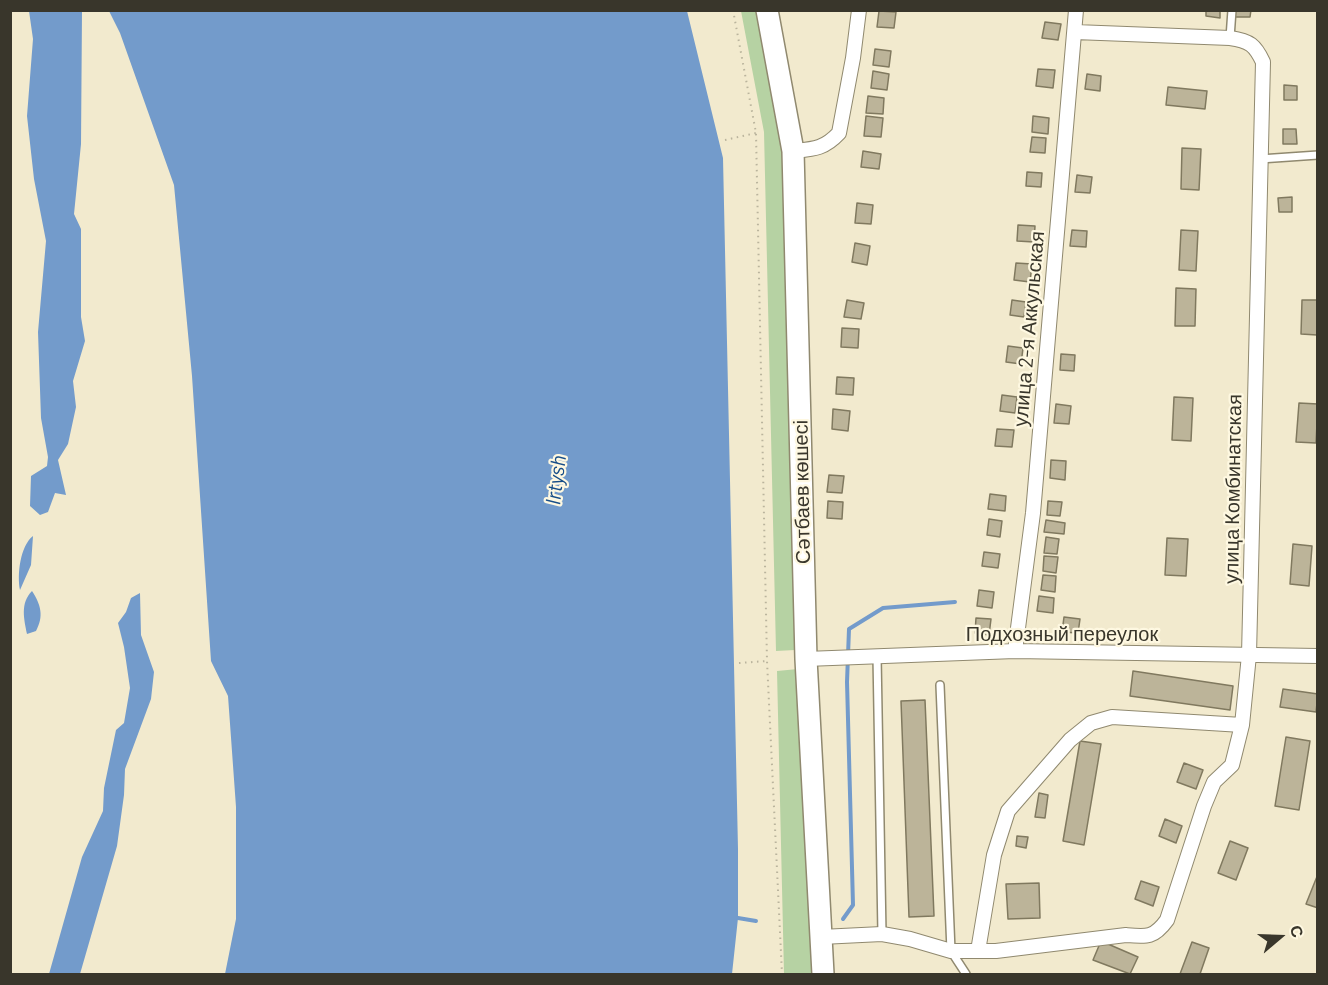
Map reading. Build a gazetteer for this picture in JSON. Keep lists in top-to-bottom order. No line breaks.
{"streets":{"main road":["Сәтбаев көшесі"],"street":["улица 2-я Аккульская","улица Комбинатская","Подхозный переулок"]},"crossings":[["улица 2-я Аккульская","улица Комбинатская"],["улица 2-я Аккульская","Подхозный переулок"],["улица Комбинатская","Подхозный переулок"],["Сәтбаев көшесі","Подхозный переулок"]],"water":["Irtysh"],"north":"right"}
